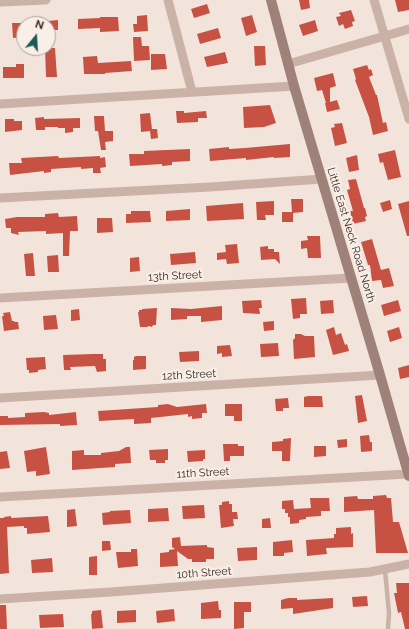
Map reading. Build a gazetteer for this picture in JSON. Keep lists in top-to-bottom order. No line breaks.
{"streets":{"main road":["Little East Neck Road North"],"street":["13th Street","12th Street","11th Street","10th Street"]},"crossings":[["Little East Neck Road North","13th Street"],["Little East Neck Road North","12th Street"],["Little East Neck Road North","11th Street"]],"north":"top"}
